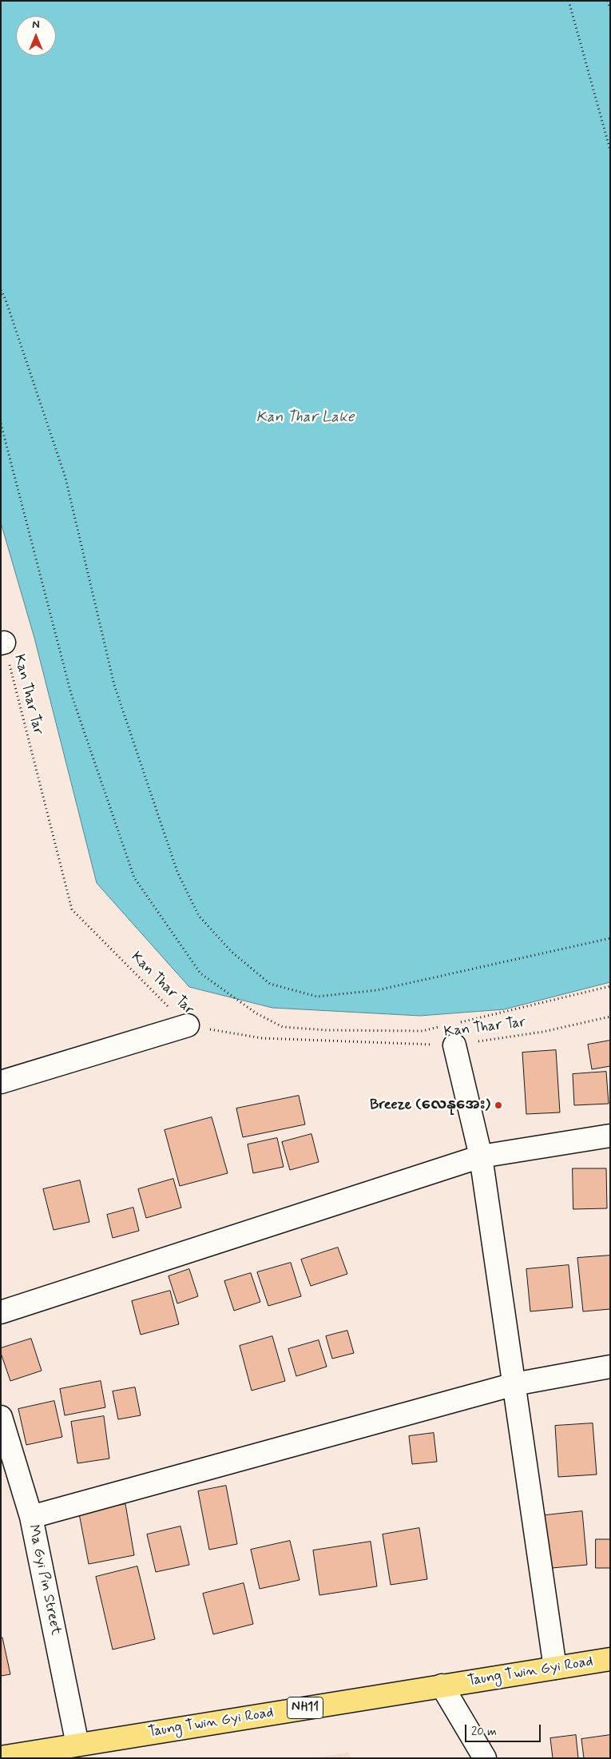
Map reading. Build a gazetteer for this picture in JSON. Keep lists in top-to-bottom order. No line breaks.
{"streets":{"highway":["Taung Twin Gyi Road","NH11"],"street":["Ma Gyi Pin Street"],"path":["Kan Thar Tar"]},"crossings":[["Ma Gyi Pin Street","Taung Twin Gyi Road"]],"water":["Kan Thar Lake"],"places":["Breeze (လေနုအေး)"],"scale_bar":"20 m","north":"top"}
